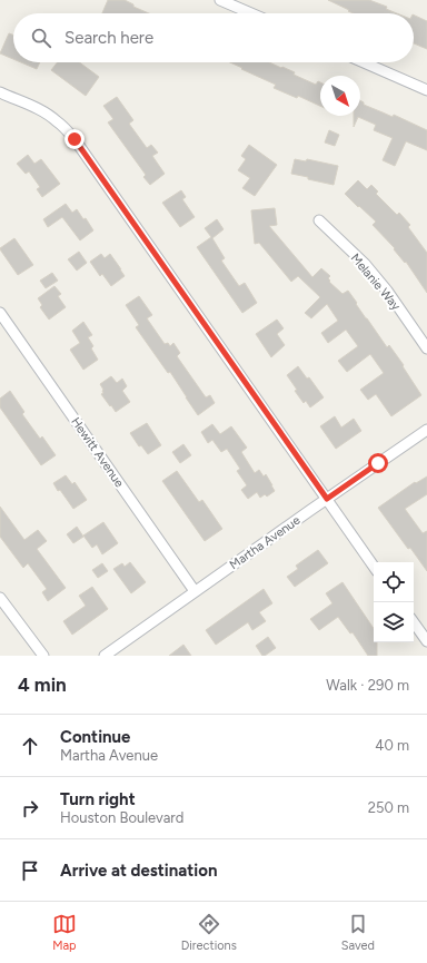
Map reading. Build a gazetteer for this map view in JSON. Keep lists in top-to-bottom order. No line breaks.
{"streets":{"street":["Melanie Way","Hewitt Avenue","Martha Avenue"]},"crossings":[["Hewitt Avenue","Martha Avenue"]],"north":"bottom right","page":{"search":"Search here","heading":["4 min","Walk · 290 m"],"list":[["Continue","Martha Avenue","40 m"],["Turn right","Houston Boulevard","250 m"],"Arrive at destination"],"nav":["Map","Directions","Saved"]}}
